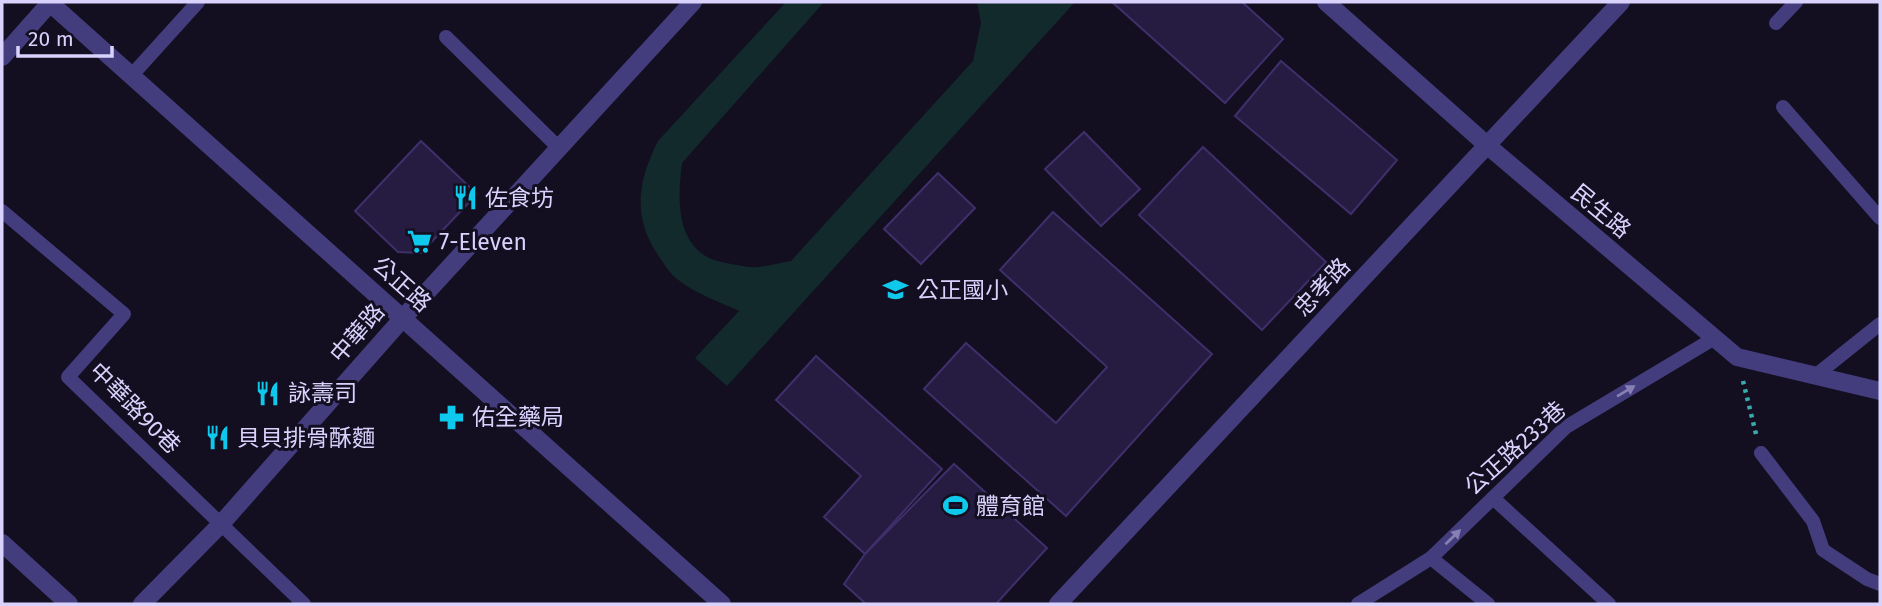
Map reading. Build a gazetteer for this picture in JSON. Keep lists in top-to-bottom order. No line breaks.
{"streets":{"street":["民生路","公正路","忠孝路","中華路"],"lane":["中華路90巷","公正路233巷"]},"crossings":[["民生路","忠孝路"],["民生路","公正路233巷"],["公正路","中華路"],["中華路","中華路90巷"]],"one_way":["公正路233巷"],"places":{"restaurant":["佐食坊","詠壽司","貝貝排骨酥麵"],"supermarket":["7-Eleven"],"school or university":["公正國小"],"pharmacy":["佑全藥局"],"sports":["體育館"]},"scale_bar":"20 m"}
